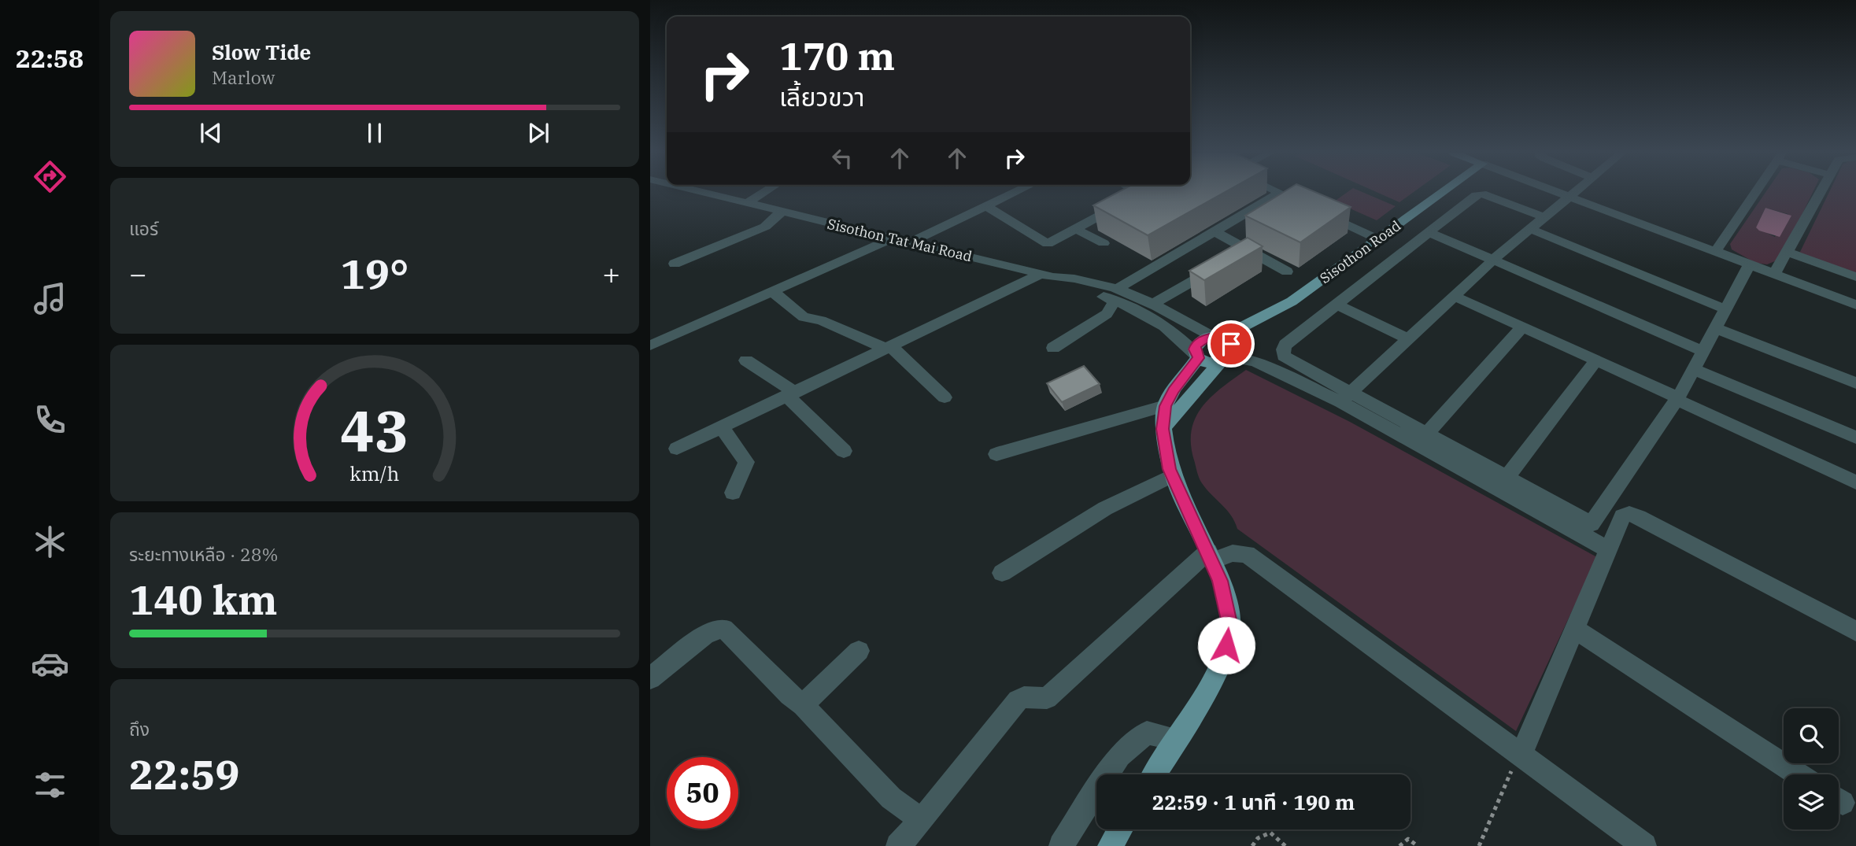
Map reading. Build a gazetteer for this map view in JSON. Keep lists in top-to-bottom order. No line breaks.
{"streets":{"main road":["Sisothon Road"],"street":["Sisothon Tat Mai Road"]},"crossings":[["Sisothon Tat Mai Road","Sisothon Road"]],"page":{"tabs":"22:58","turn":["170 m","เลี้ยวขวา"],"song":["Slow Tide","Marlow"],"tile":["แอร์",["ระยะทางเหลือ · 28%","140 km"],["ถึง","22:59"]],"heat":["−","19°","+"],"limit":"50","trip":"22:59 · 1 นาที · 190 m","gauge":["43","km/h"]}}
